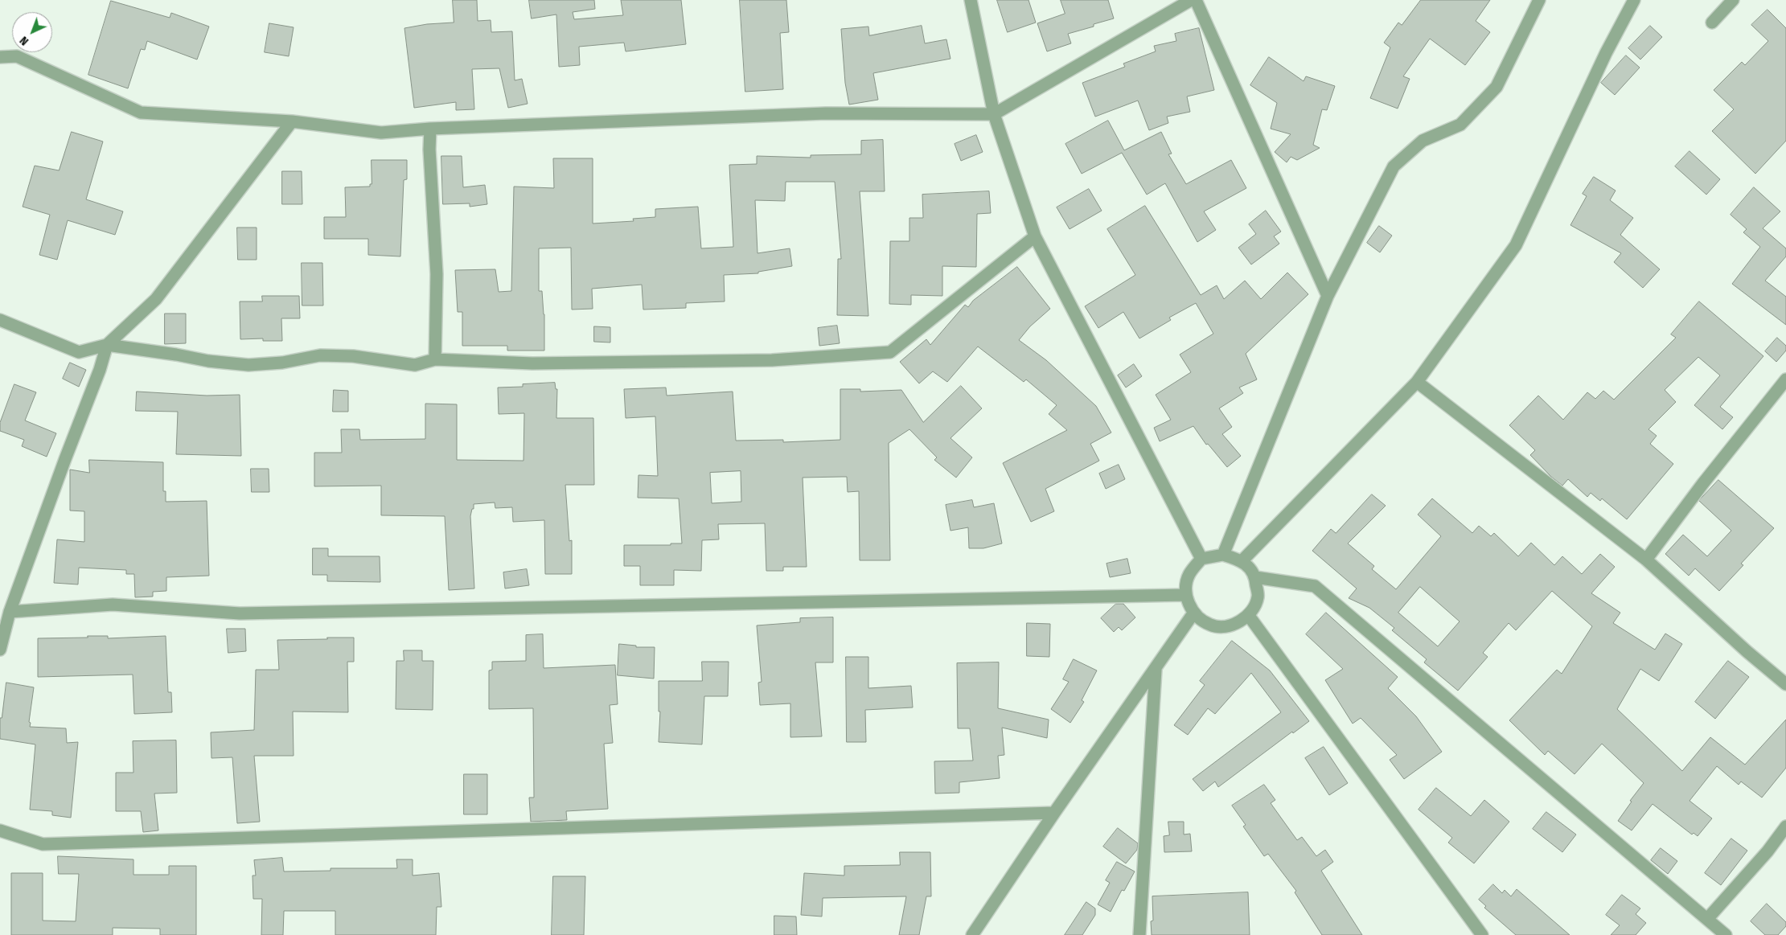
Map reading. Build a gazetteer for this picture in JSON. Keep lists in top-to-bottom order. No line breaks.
{"north":"bottom left"}
